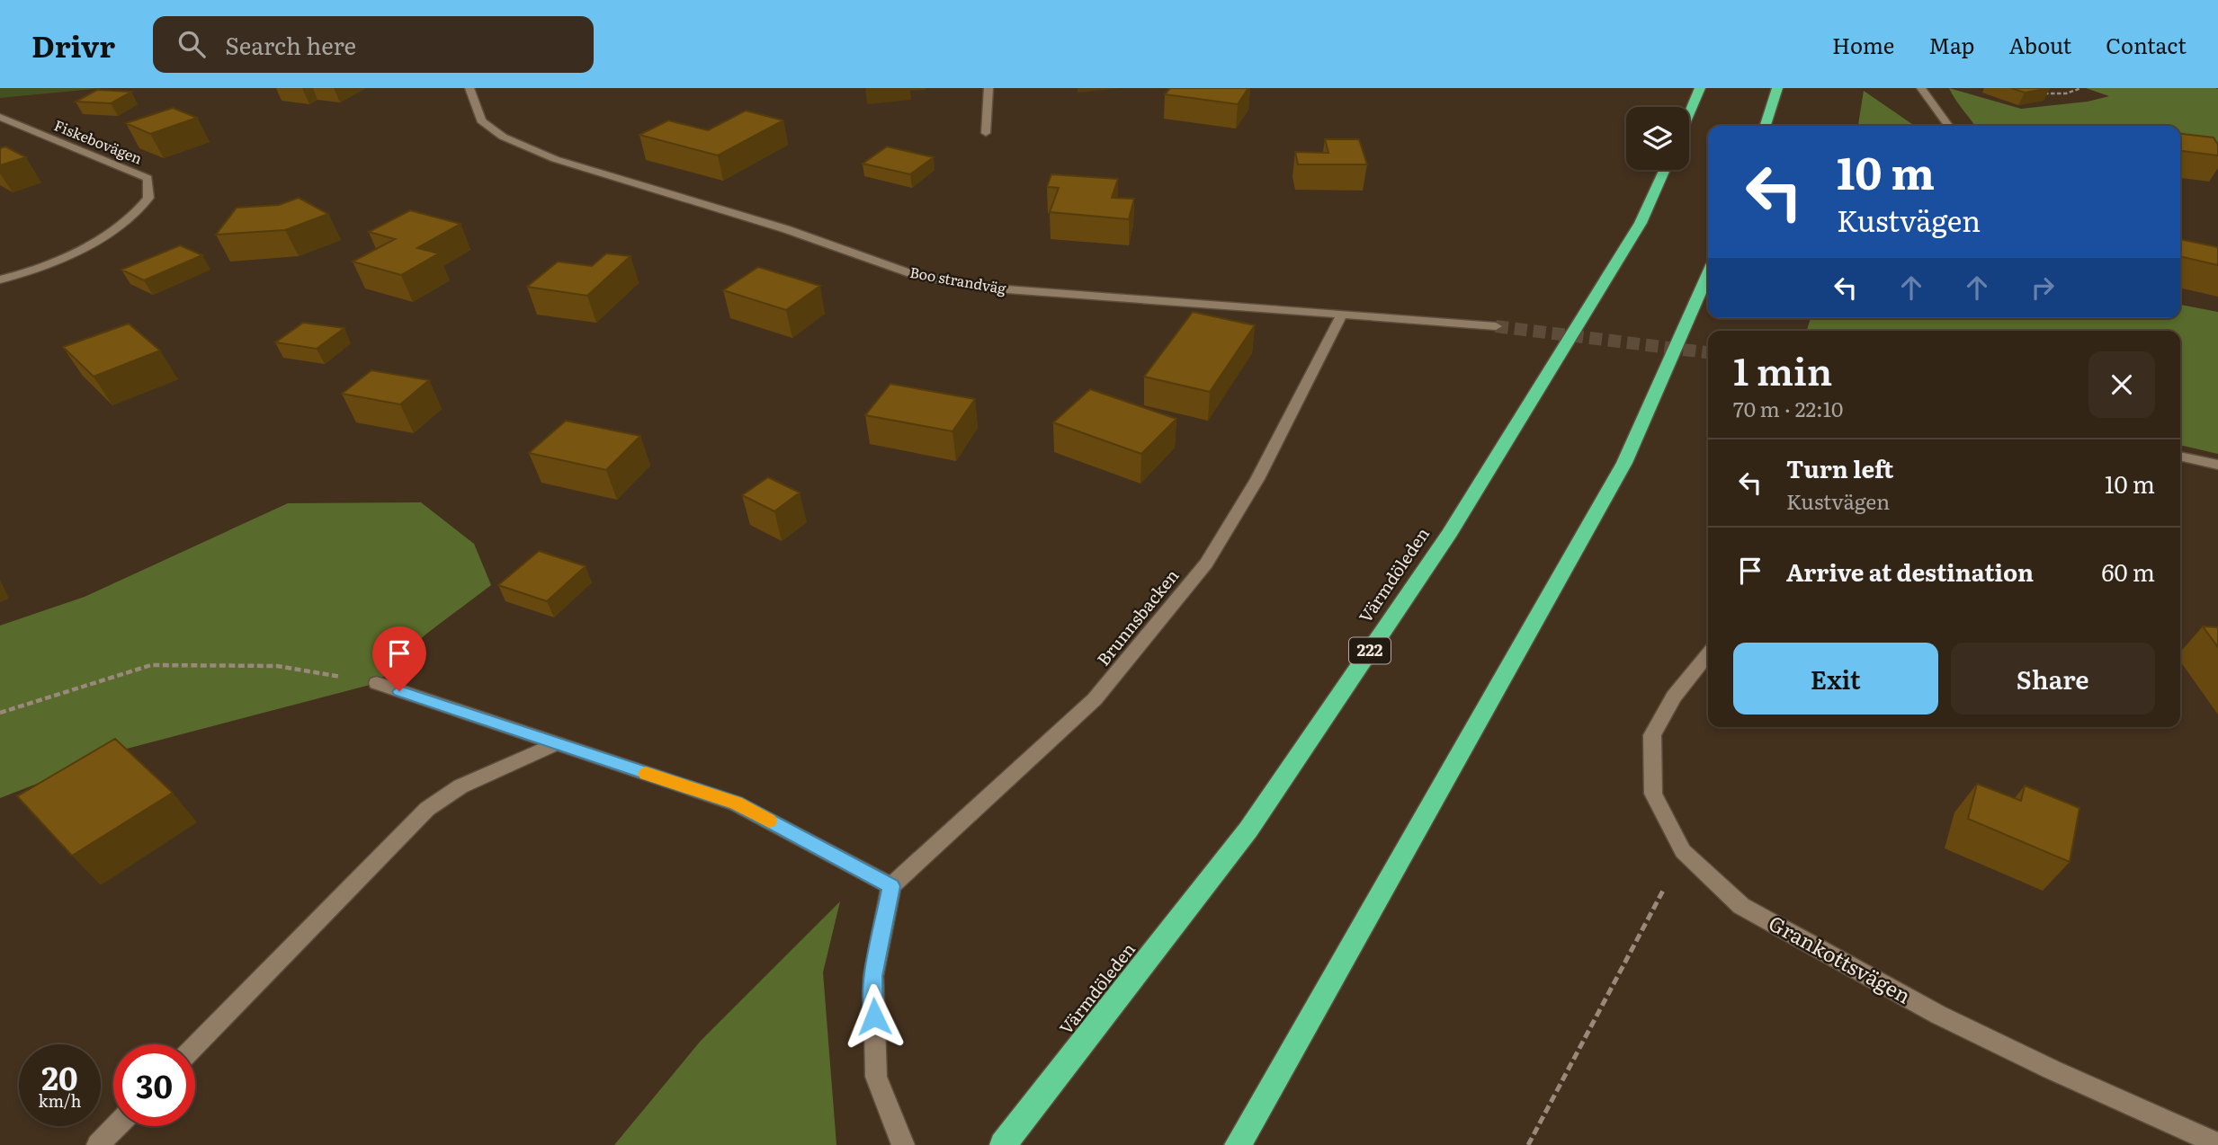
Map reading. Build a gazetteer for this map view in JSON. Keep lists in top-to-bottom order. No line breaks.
{"streets":{"highway":["Värmdöleden","222"],"street":["Fiskebovägen","Boo strandväg","Brunnsbacken","Grankottsvägen"]},"crossings":[["Boo strandväg","Brunnsbacken"]],"page":{"header":"Drivr","search":"Search here","nav":["Home","Map","About","Contact"],"turn":["10 m","Kustvägen"],"heading":["1 min","70 m · 22:10"],"list":[{"name":"Turn left","note":"Kustvägen","value":"10 m"},{"name":"Arrive at destination","value":"60 m"}],"buttons":["Exit","Share"],"speed":"20 km/h","limit":"30"}}
